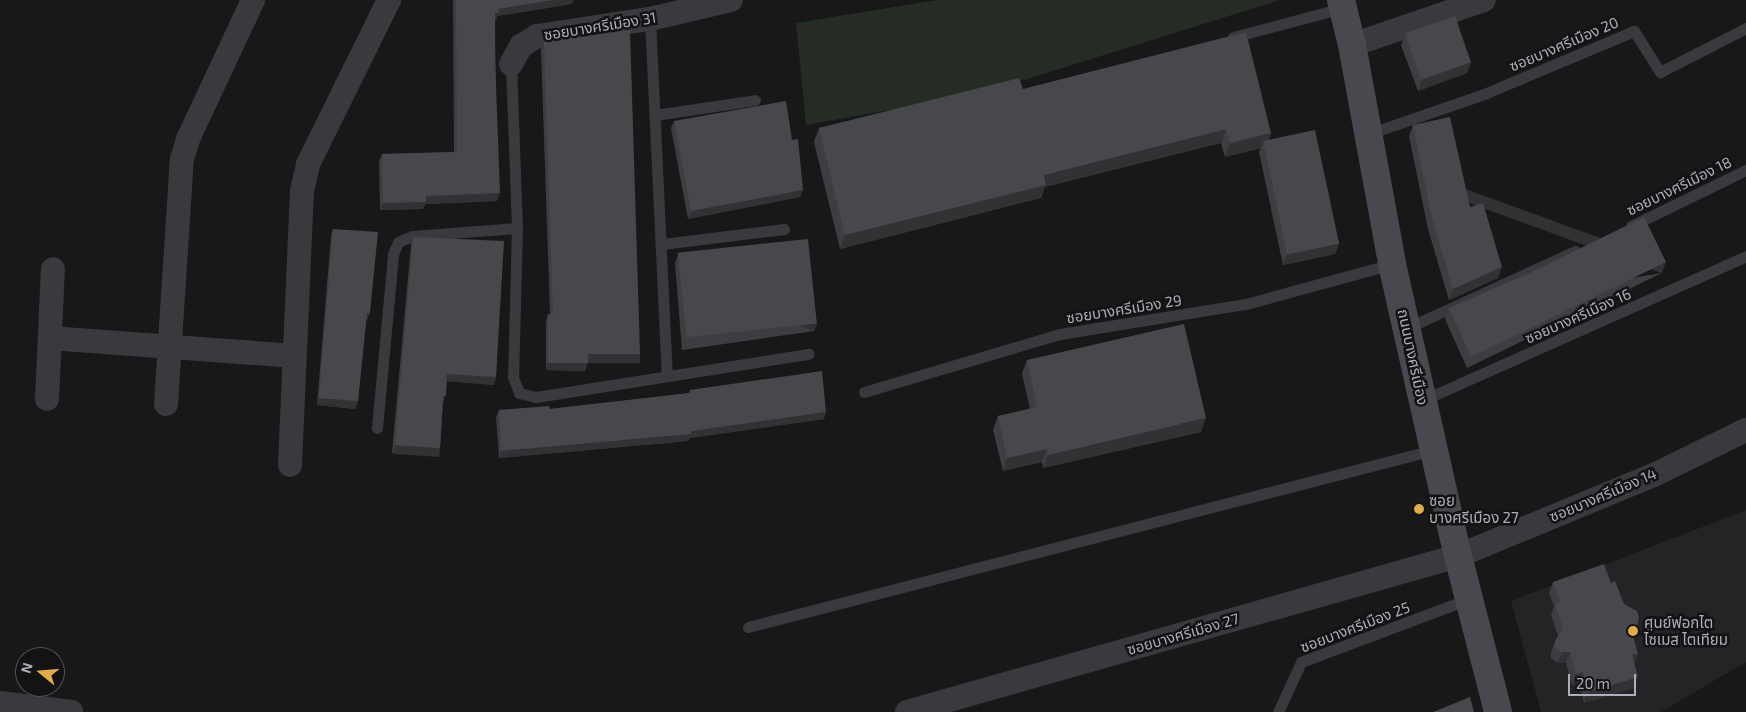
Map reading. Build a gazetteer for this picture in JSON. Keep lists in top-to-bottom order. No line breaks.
{"streets":{"street":["ซอยบางศรีเมือง 31","ถนนบางศรีเมือง","ซอยบางศรีเมือง 14","ซอยบางศรีเมือง 27"],"lane":["ซอยบางศรีเมือง 20","ซอยบางศรีเมือง 18","ซอยบางศรีเมือง 29","ซอยบางศรีเมือง 16","ซอยบางศรีเมือง 25"]},"crossings":[["ซอยบางศรีเมือง 20","ถนนบางศรีเมือง"],["ซอยบางศรีเมือง 29","ถนนบางศรีเมือง"],["ซอยบางศรีเมือง 16","ถนนบางศรีเมือง"],["ถนนบางศรีเมือง","ซอยบางศรีเมือง 14"],["ถนนบางศรีเมือง","ซอยบางศรีเมือง 25"],["ถนนบางศรีเมือง","ซอยบางศรีเมือง 27"],["ซอยบางศรีเมือง 14","ซอยบางศรีเมือง 27"]],"places":["ซอย บางศรีเมือง 27","ศูนย์ฟอกไต ไซเมส ไตเทียม"],"scale_bar":"20 m","north":"left"}
